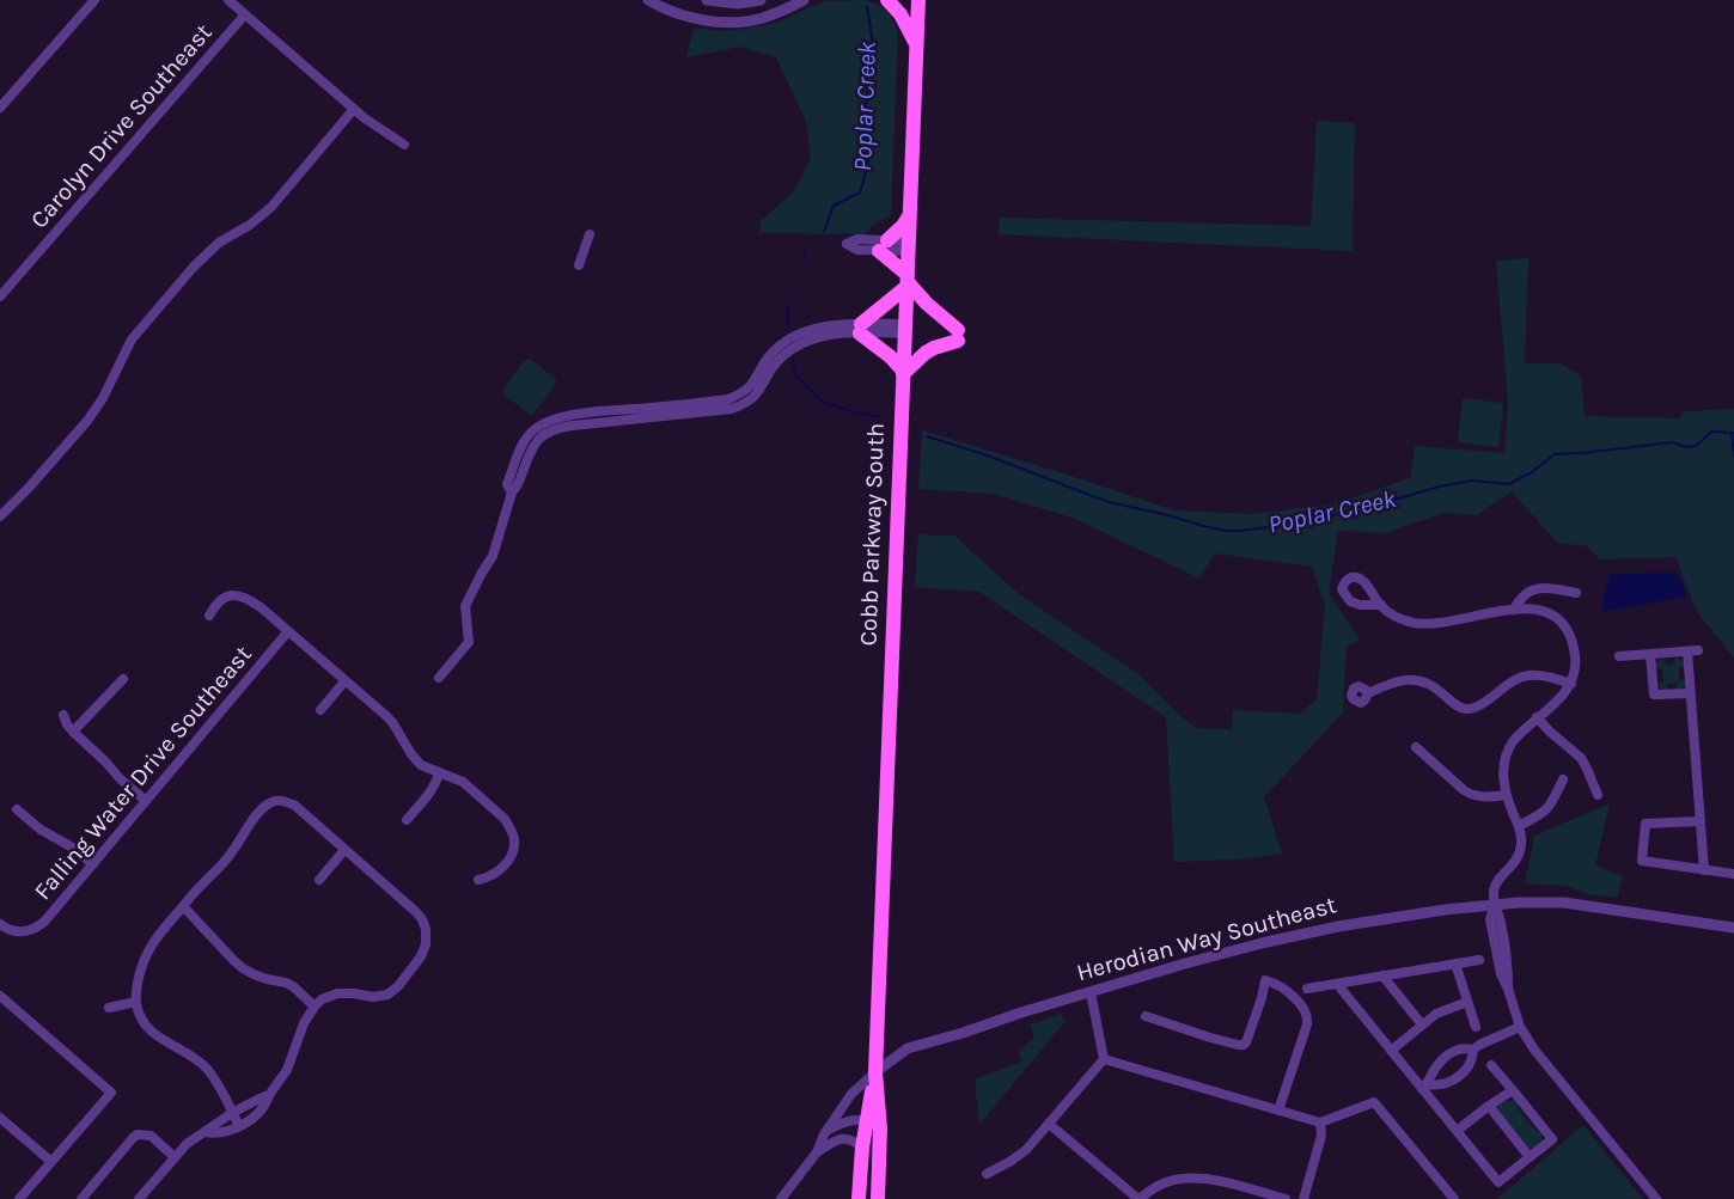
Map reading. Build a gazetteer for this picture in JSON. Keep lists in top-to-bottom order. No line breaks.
{"streets":{"main road":["Cobb Parkway South"],"street":["Carolyn Drive Southeast","Falling Water Drive Southeast","Herodian Way Southeast"]},"crossings":[["Cobb Parkway South","Herodian Way Southeast"]],"water":["Poplar Creek"]}
